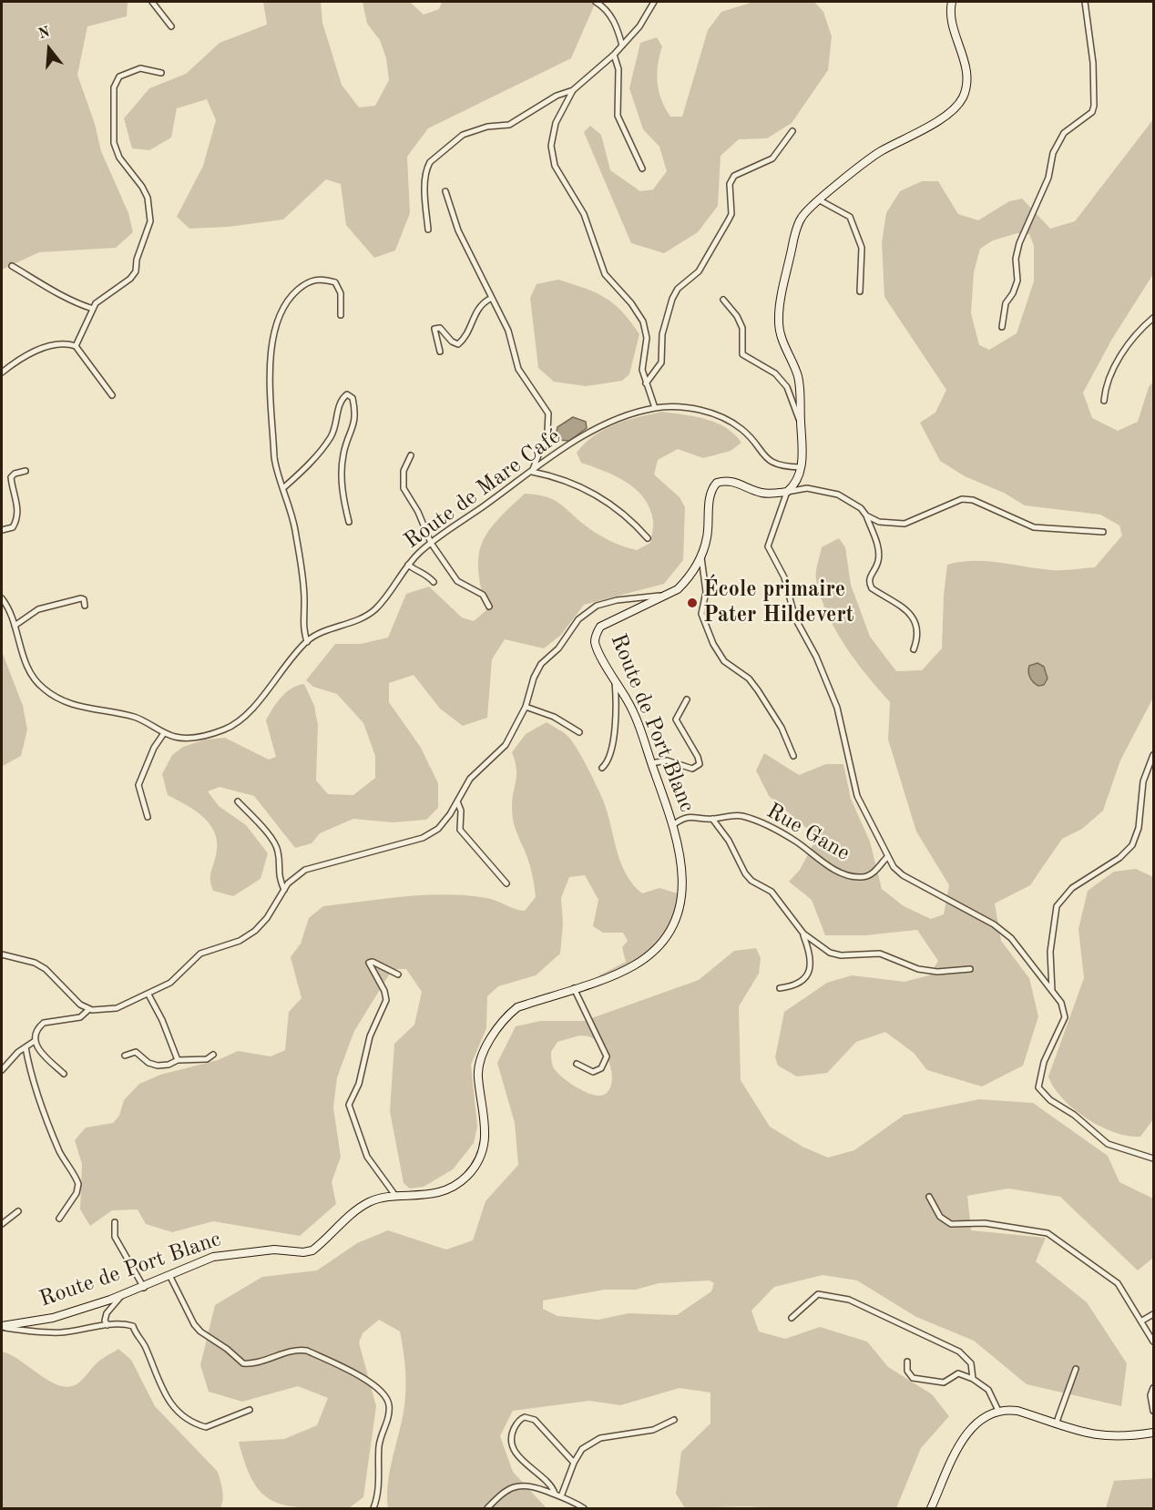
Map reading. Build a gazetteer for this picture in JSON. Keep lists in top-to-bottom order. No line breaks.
{"streets":{"street":["Route de Mare Café","Route de Port Blanc","Rue Gane"]},"crossings":[["Route de Port Blanc","Rue Gane"]],"places":["École primaire Pater Hildevert"],"north":"top"}
